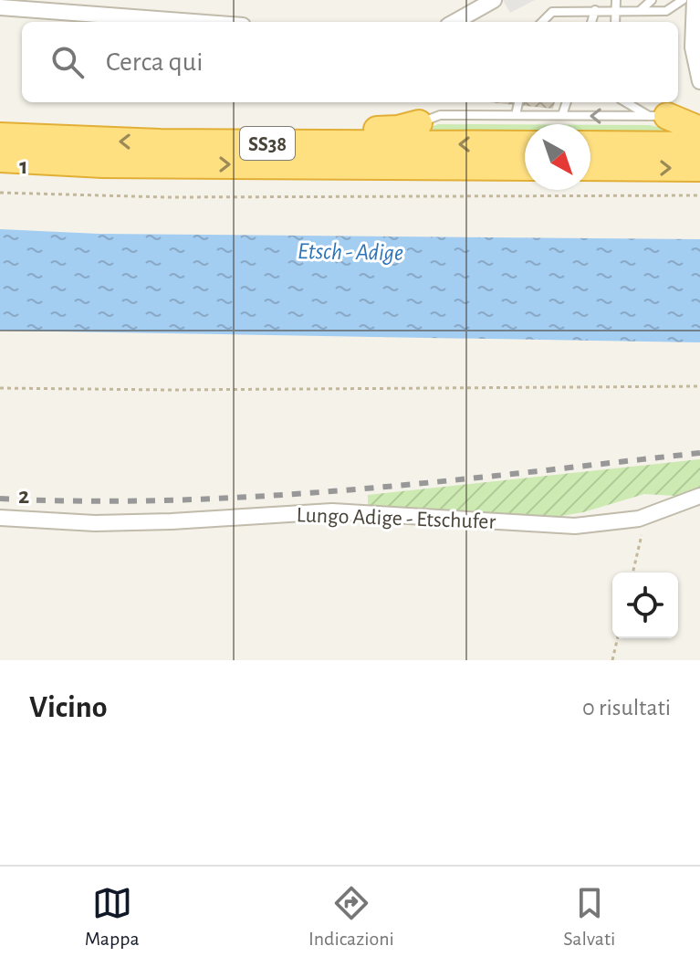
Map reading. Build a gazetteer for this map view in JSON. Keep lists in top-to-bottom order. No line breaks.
{"streets":{"highway":["SS38"],"street":["Lungo Adige - Etschufer"]},"water":["Etsch - Adige"],"north":"bottom right","page":{"search":"Cerca qui","heading":["Vicino","0 risultati"],"nav":["Mappa","Indicazioni","Salvati"]},"grid":{"rows":["1","2"]}}
